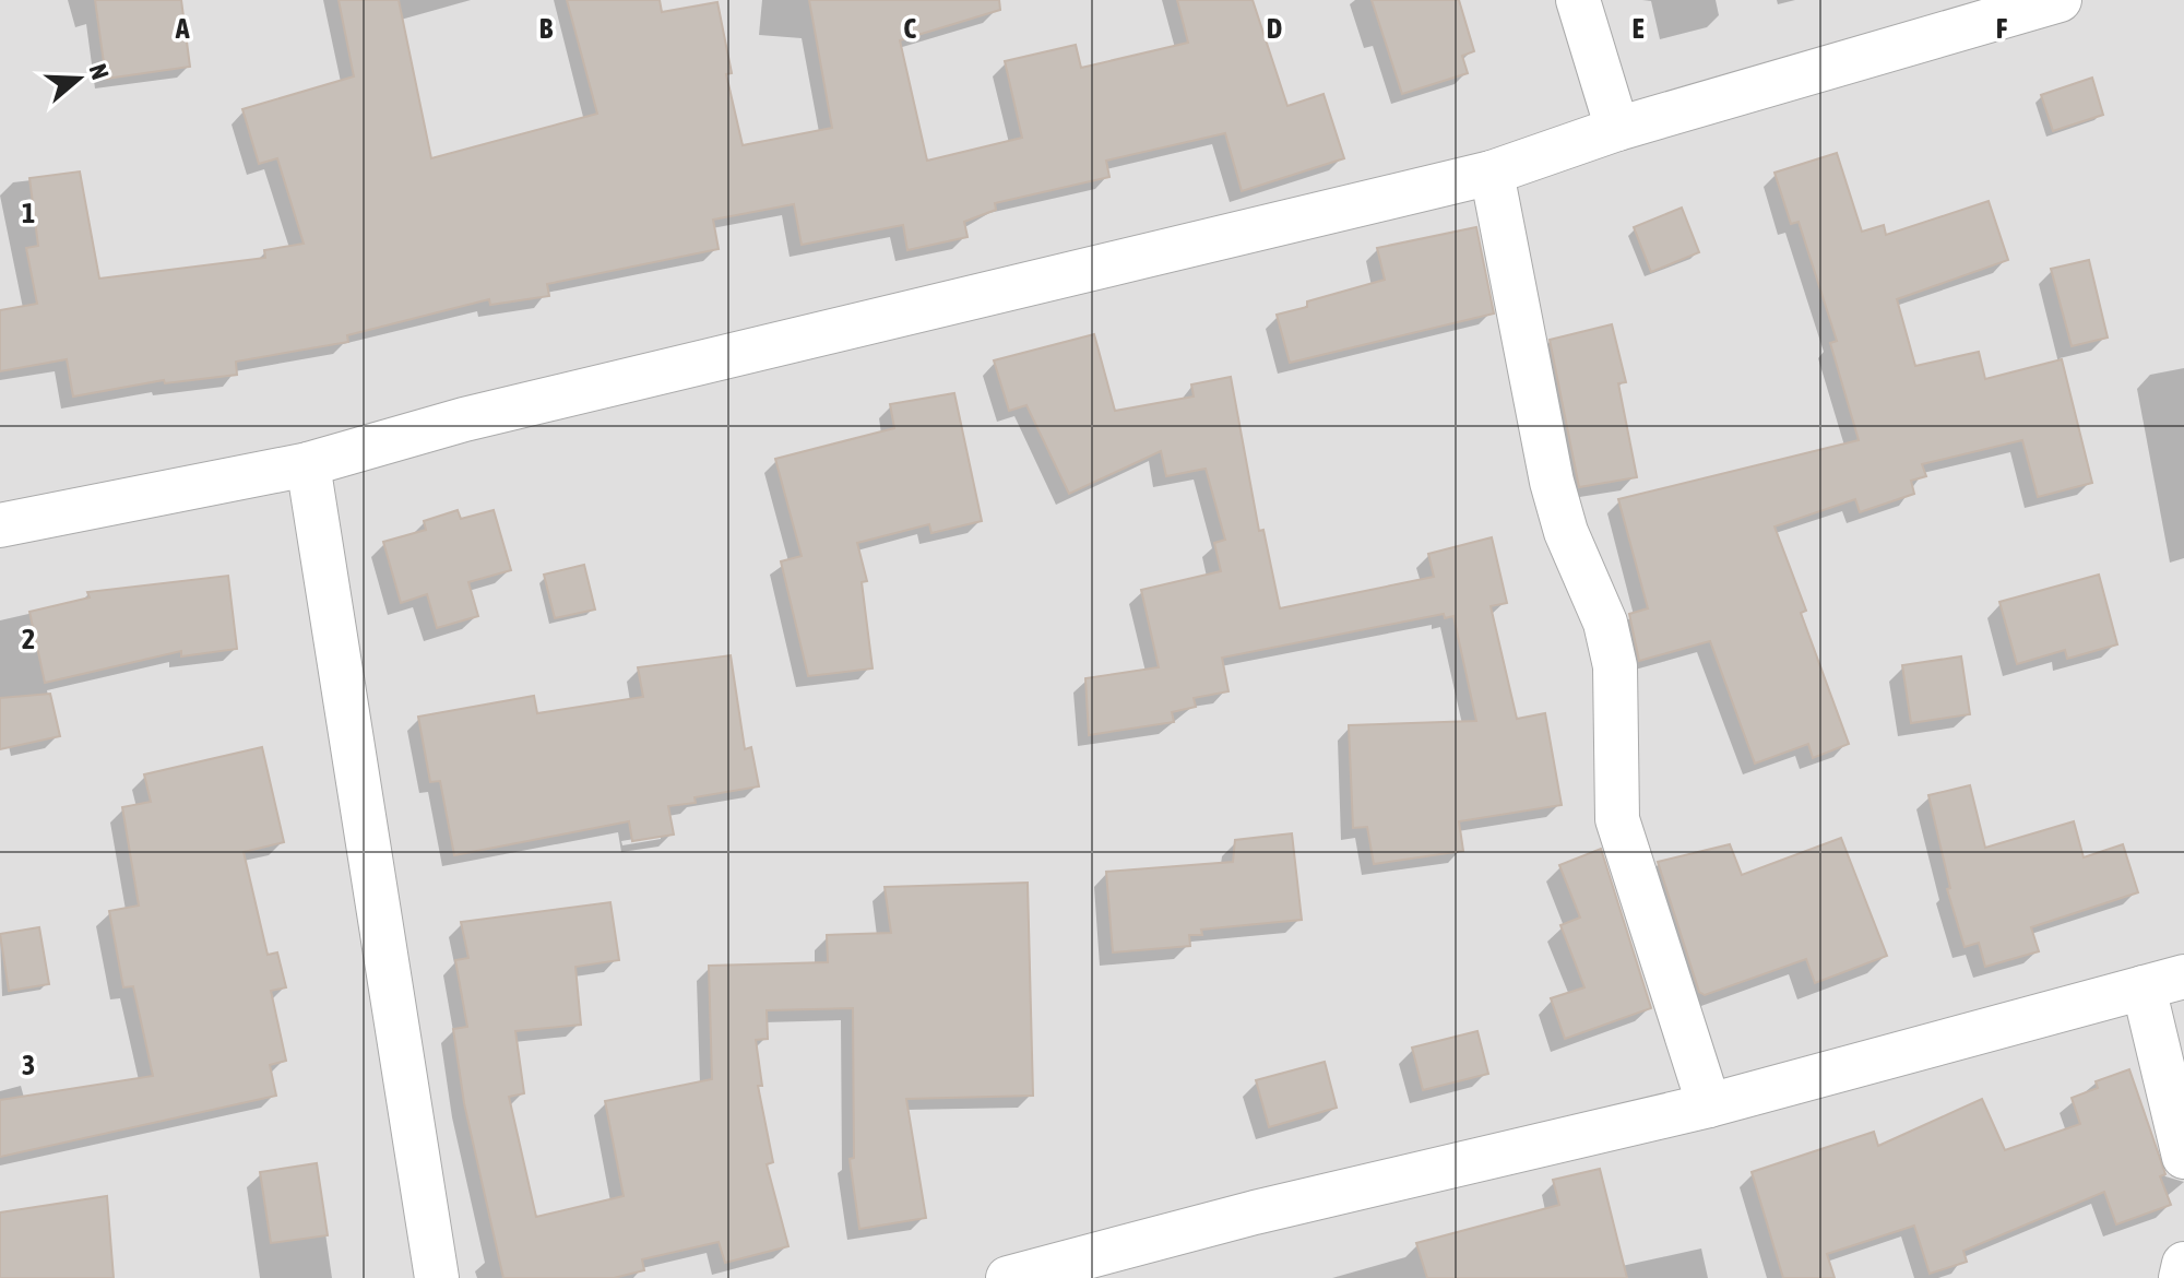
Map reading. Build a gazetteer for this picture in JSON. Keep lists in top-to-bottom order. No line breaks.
{"north":"right","grid":{"columns":["A","B","C","D","E","F"],"rows":["1","2","3"]}}
